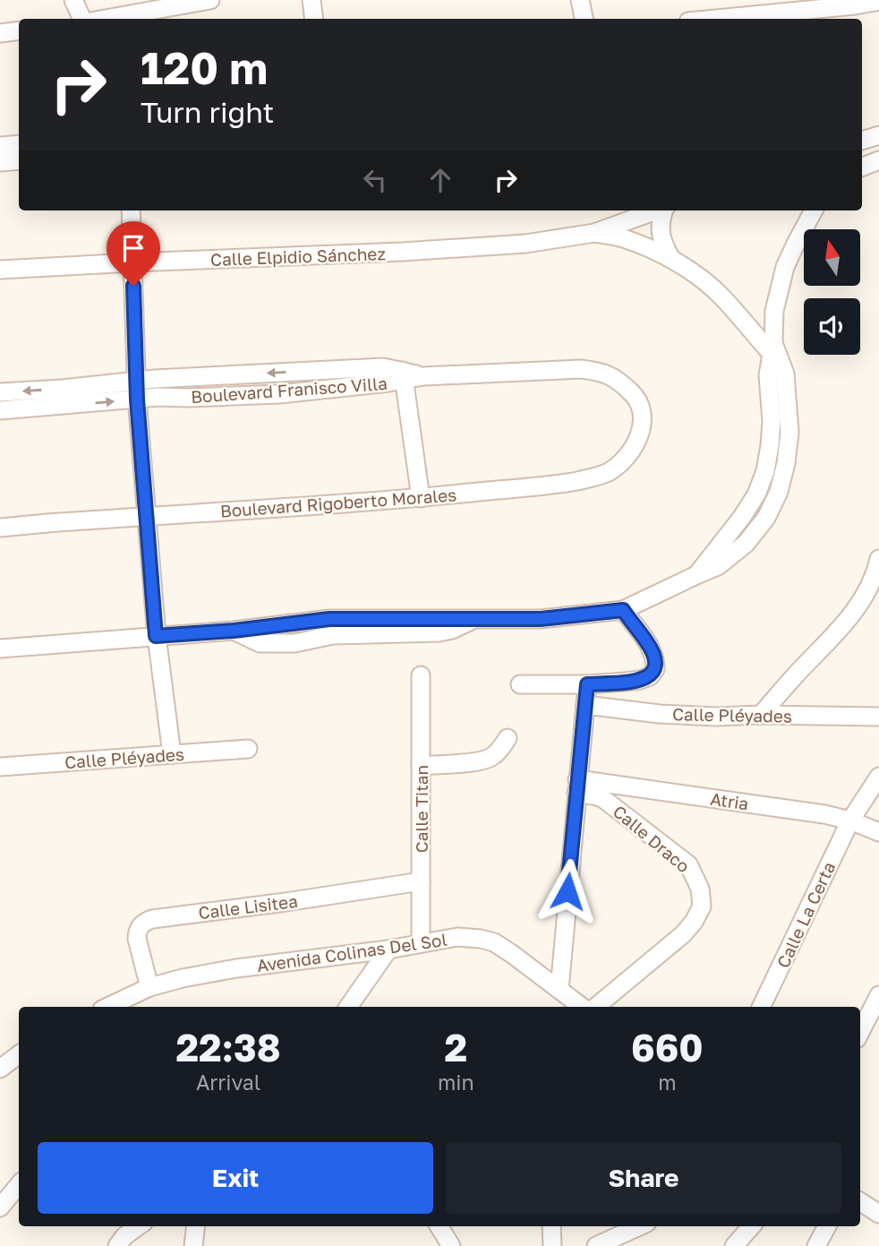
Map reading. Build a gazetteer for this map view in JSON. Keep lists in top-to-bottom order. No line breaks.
{"streets":{"street":["Calle Elpidio Sánchez","Boulevard Franisco Villa","Boulevard Rigoberto Morales","Calle Pléyades","Atria","Calle Titan","Calle Draco","Calle Lisitea","Calle La Certa","Avenida Colinas Del Sol"]},"crossings":[["Boulevard Franisco Villa","Boulevard Rigoberto Morales"],["Atria","Calle Draco"],["Atria","Calle La Certa"],["Calle Titan","Calle Lisitea"],["Calle Titan","Avenida Colinas Del Sol"],["Calle Lisitea","Avenida Colinas Del Sol"]],"north":"top","page":{"turn":["120 m","Turn right"],"eta":["22:38","Arrival","2","min","660","m"],"buttons":["Exit","Share"]}}
